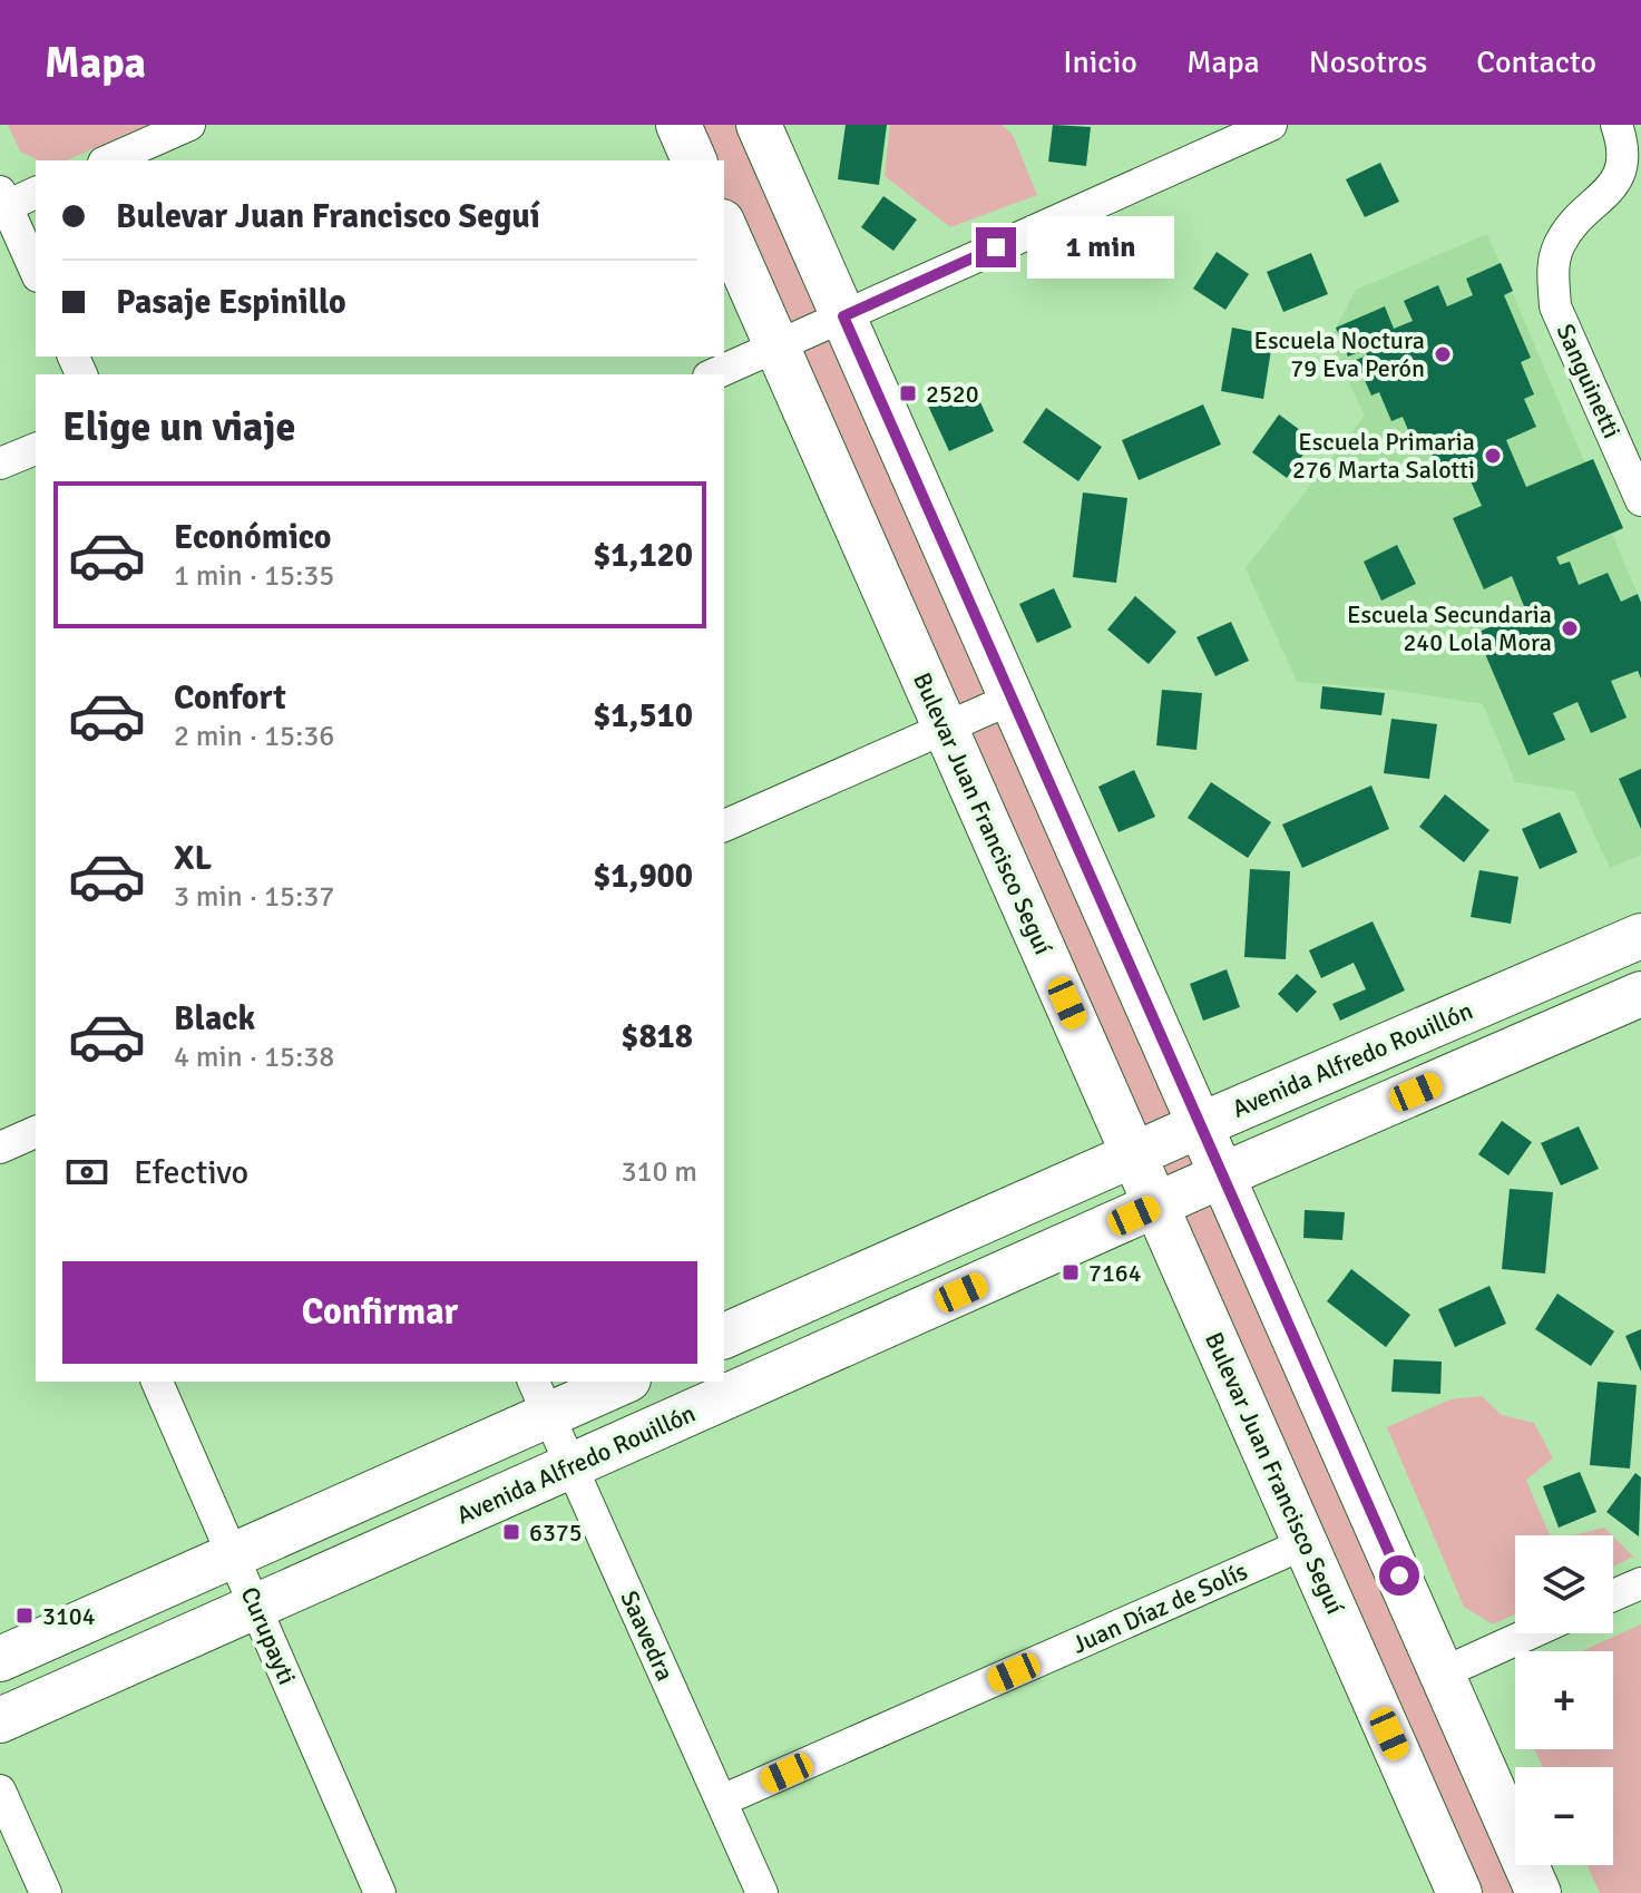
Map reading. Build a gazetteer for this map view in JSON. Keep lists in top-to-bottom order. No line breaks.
{"streets":{"main road":["Bulevar Juan Francisco Seguí","Avenida Alfredo Rouillón"],"street":["Sanguinetti","Juan Díaz de Solís","Curupayti","Saavedra"]},"crossings":[["Bulevar Juan Francisco Seguí","Avenida Alfredo Rouillón"],["Bulevar Juan Francisco Seguí","Juan Díaz de Solís"],["Avenida Alfredo Rouillón","Curupayti"],["Avenida Alfredo Rouillón","Saavedra"],["Juan Díaz de Solís","Saavedra"]],"places":{"other":["Escuela Noctura 79 Eva Perón","Escuela Primaria 276 Marta Salotti","Escuela Secundaria 240 Lola Mora"],"transit":["2520","7164","6375","3104"]},"page":{"header":"Mapa","nav":["Inicio","Mapa","Nosotros","Contacto"],"banner":["Bulevar Juan Francisco Seguí","Pasaje Espinillo"],"bubble":"1 min","heading":"Elige un viaje","list":[{"name":"Económico","note":"1 min · 15:35","value":"$1,120"},{"name":"Confort","note":"2 min · 15:36","value":"$1,510"},{"name":"XL","note":"3 min · 15:37","value":"$1,900"},{"name":"Black","note":"4 min · 15:38","value":"$818"}],"pay":["Efectivo","310 m"],"buttons":"Confirmar","map_buttons":["+","−"]}}
